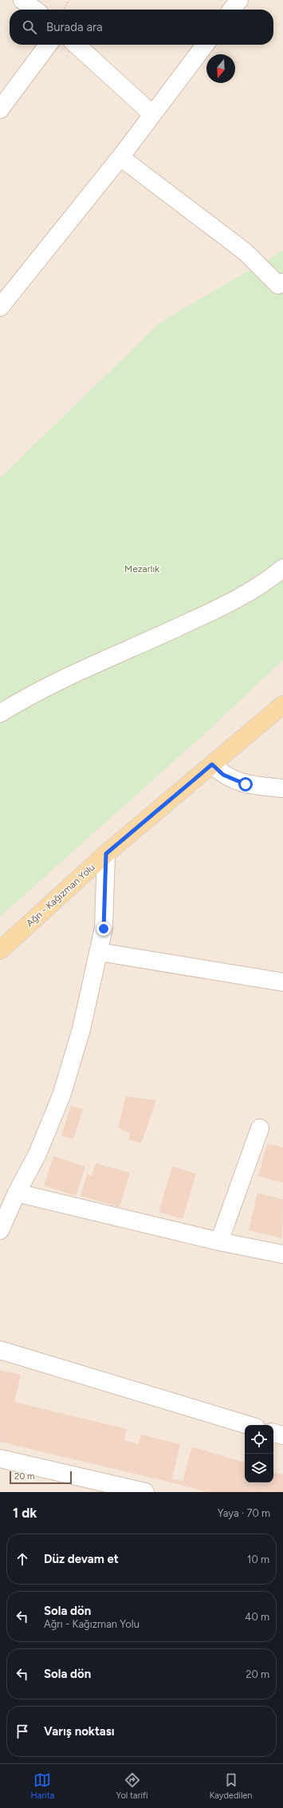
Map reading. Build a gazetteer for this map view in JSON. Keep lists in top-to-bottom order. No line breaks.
{"streets":{"main road":["Ağrı - Kağızman Yolu"]},"parks":["Mezarlık"],"scale_bar":"20 m","north":"bottom","page":{"search":"Burada ara","scale":"20 m","heading":["1 dk","Yaya · 70 m"],"list":[["Düz devam et","10 m"],["Sola dön","Ağrı - Kağızman Yolu","40 m"],["Sola dön","20 m"],"Varış noktası"],"nav":["Harita","Yol tarifi","Kaydedilen"]}}
